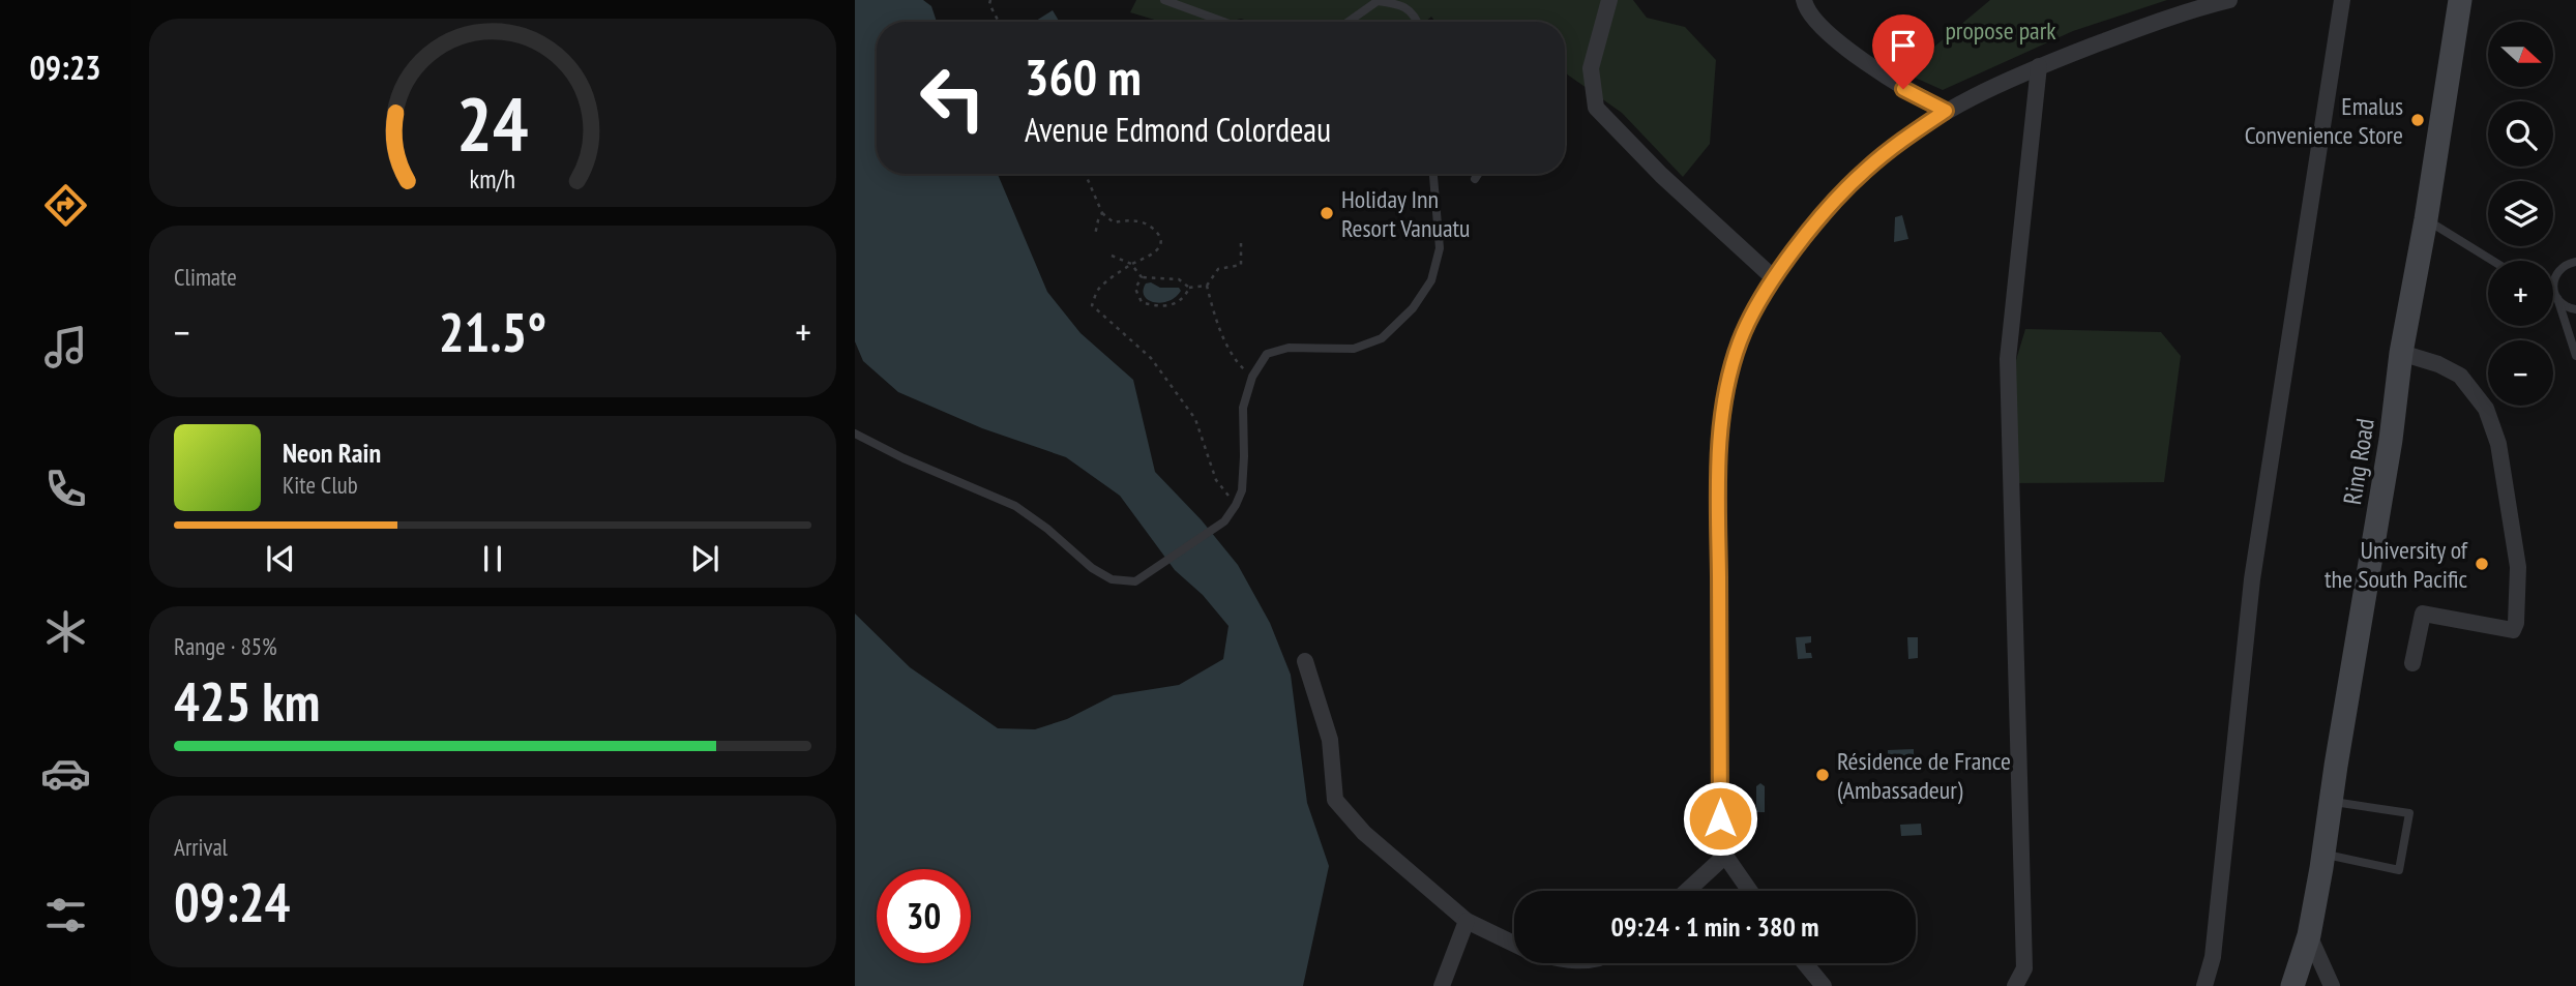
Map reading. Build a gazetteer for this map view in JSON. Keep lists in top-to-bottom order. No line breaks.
{"streets":{"main road":["Ring Road"]},"parks":["propose park"],"places":["Emalus Convenience Store","Holiday Inn Resort Vanuatu","University of the South Pacific","Résidence de France (Ambassadeur)"],"north":"right","page":{"tabs":"09:23","map_buttons":["+","−"],"turn":["360 m","Avenue Edmond Colordeau"],"tile":["Climate",["Range · 85%","425 km"],["Arrival","09:24"]],"heat":["−","21.5°","+"],"song":["Neon Rain","Kite Club"],"limit":"30","trip":"09:24 · 1 min · 380 m","gauge":["24","km/h"]}}
